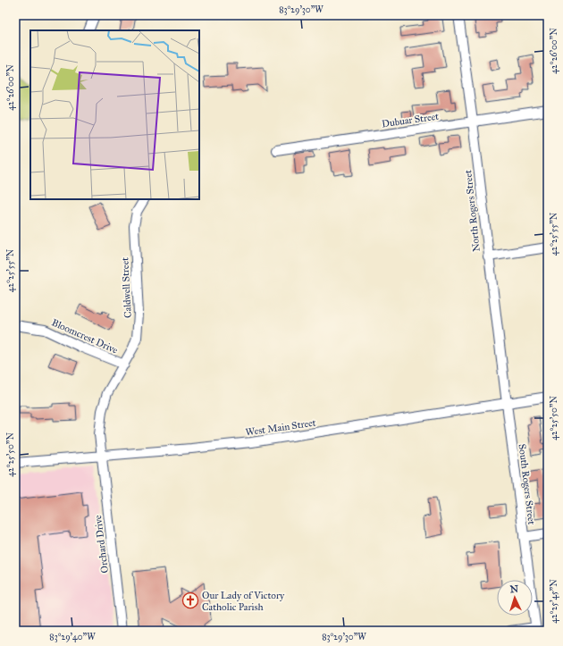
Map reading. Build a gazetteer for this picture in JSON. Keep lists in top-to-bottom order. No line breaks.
{"streets":{"street":["Dubuar Street","North Rogers Street","Caldwell Street","Bloomcrest Drive","West Main Street","South Rogers Street","Orchard Drive"]},"crossings":[["Dubuar Street","North Rogers Street"],["North Rogers Street","West Main Street"],["North Rogers Street","South Rogers Street"],["Caldwell Street","Bloomcrest Drive"],["Caldwell Street","West Main Street"],["Caldwell Street","Orchard Drive"],["West Main Street","South Rogers Street"],["West Main Street","Orchard Drive"]],"places":{"church":["Our Lady of Victory Catholic Parish"]},"north":"top","coordinates":["83°29'30\"W","42°26'00\"N","42°25'55\"N","42°25'50\"N","42°25'45\"N","83°29'40\"W"]}
